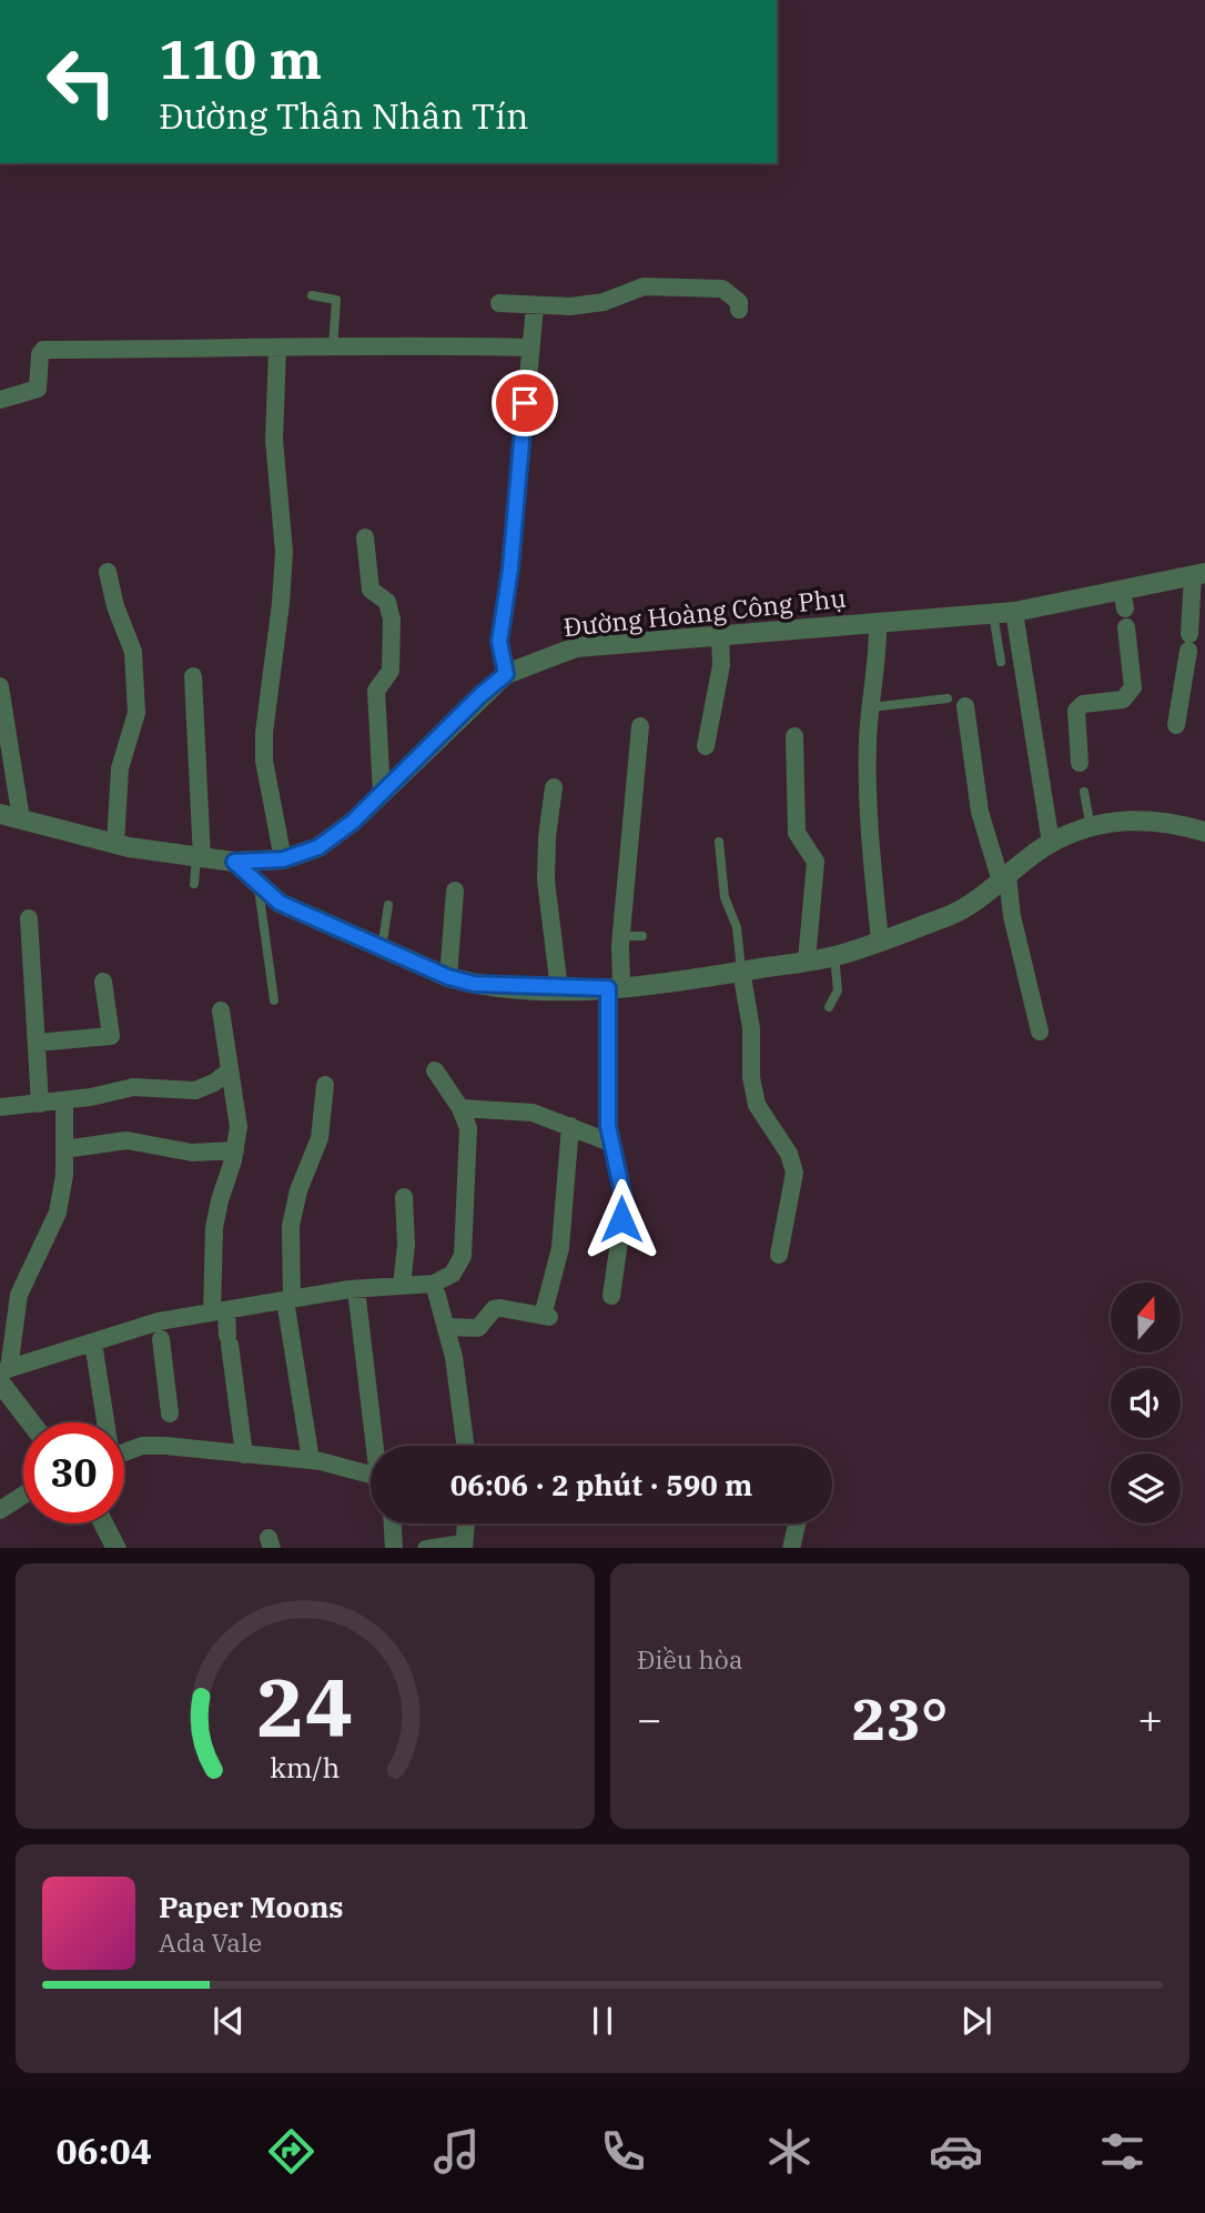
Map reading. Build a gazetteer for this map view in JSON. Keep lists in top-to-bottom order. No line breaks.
{"streets":{"street":["Đường Hoàng Công Phụ"]},"north":"top","page":{"turn":["110 m","Đường Thân Nhân Tín"],"limit":"30","trip":"06:06 · 2 phút · 590 m","tile":"Điều hòa","heat":["−","23°","+"],"song":["Paper Moons","Ada Vale"],"tabs":"06:04","gauge":["24","km/h"]}}
